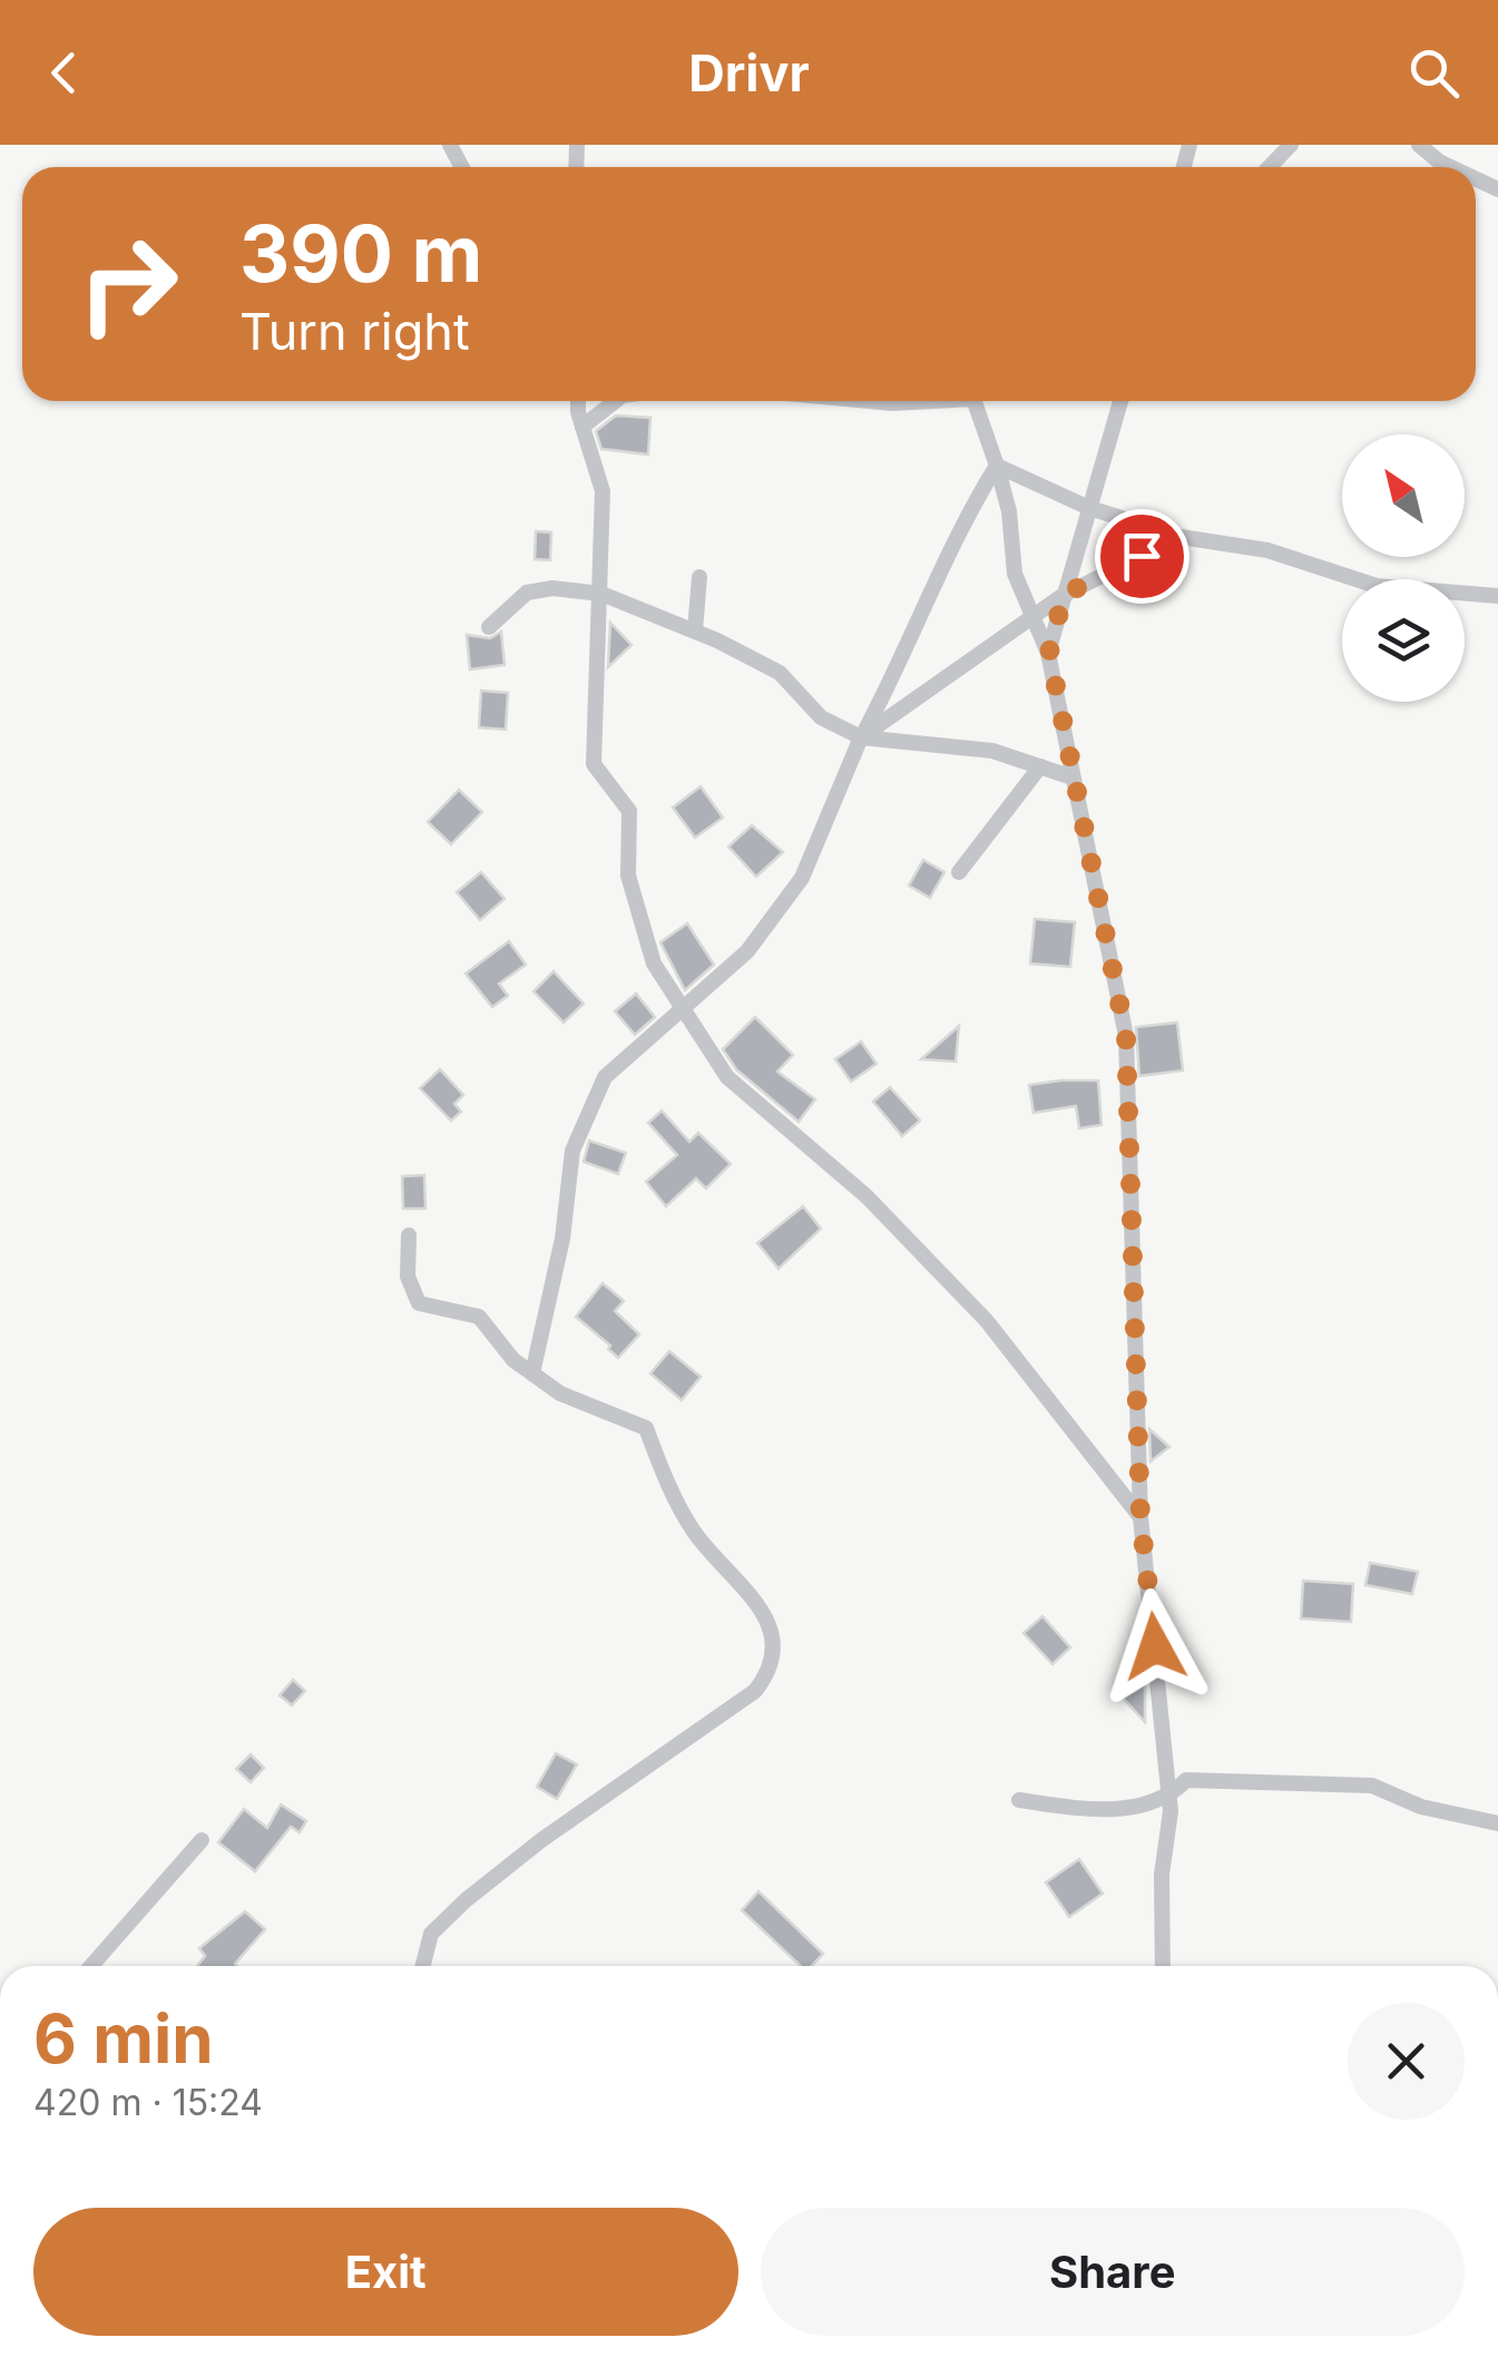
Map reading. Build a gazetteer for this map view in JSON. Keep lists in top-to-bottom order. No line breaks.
{"north":"top left","page":{"header":"Drivr","turn":["390 m","Turn right"],"heading":["6 min","420 m · 15:24"],"buttons":["Exit","Share"]}}
